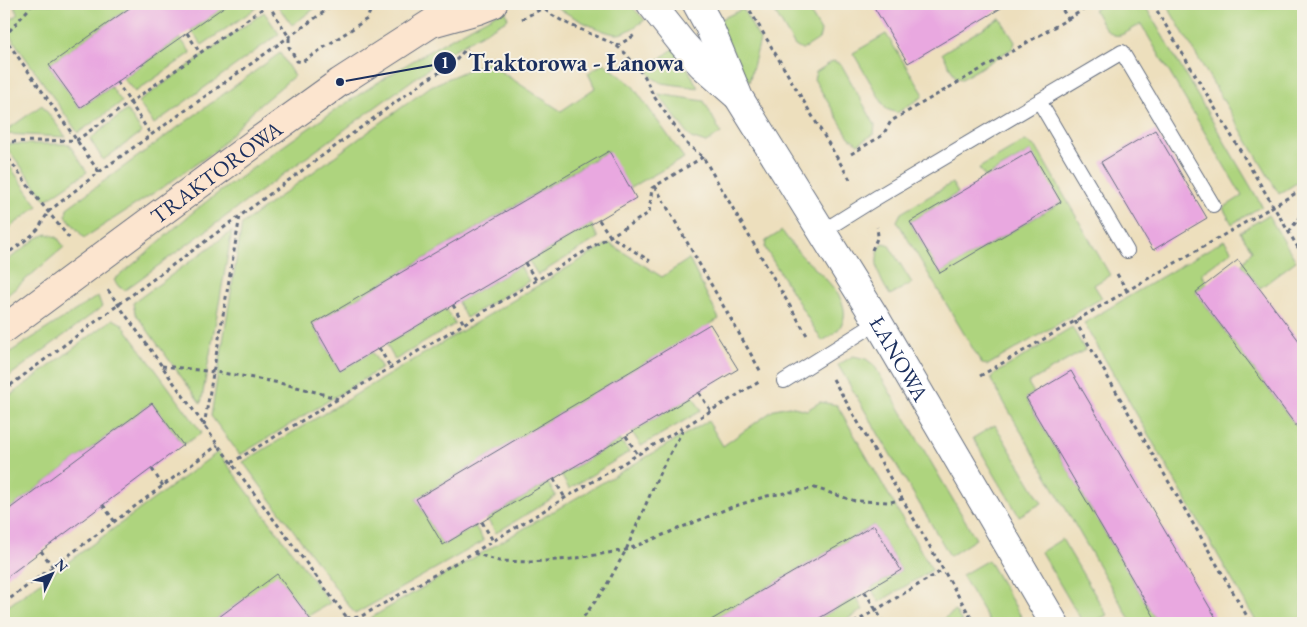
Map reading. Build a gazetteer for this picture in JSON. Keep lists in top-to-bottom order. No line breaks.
{"streets":{"main road":["TRAKTOROWA"],"street":["ŁANOWA"]},"places":["Traktorowa - Łanowa"],"north":"top right"}
